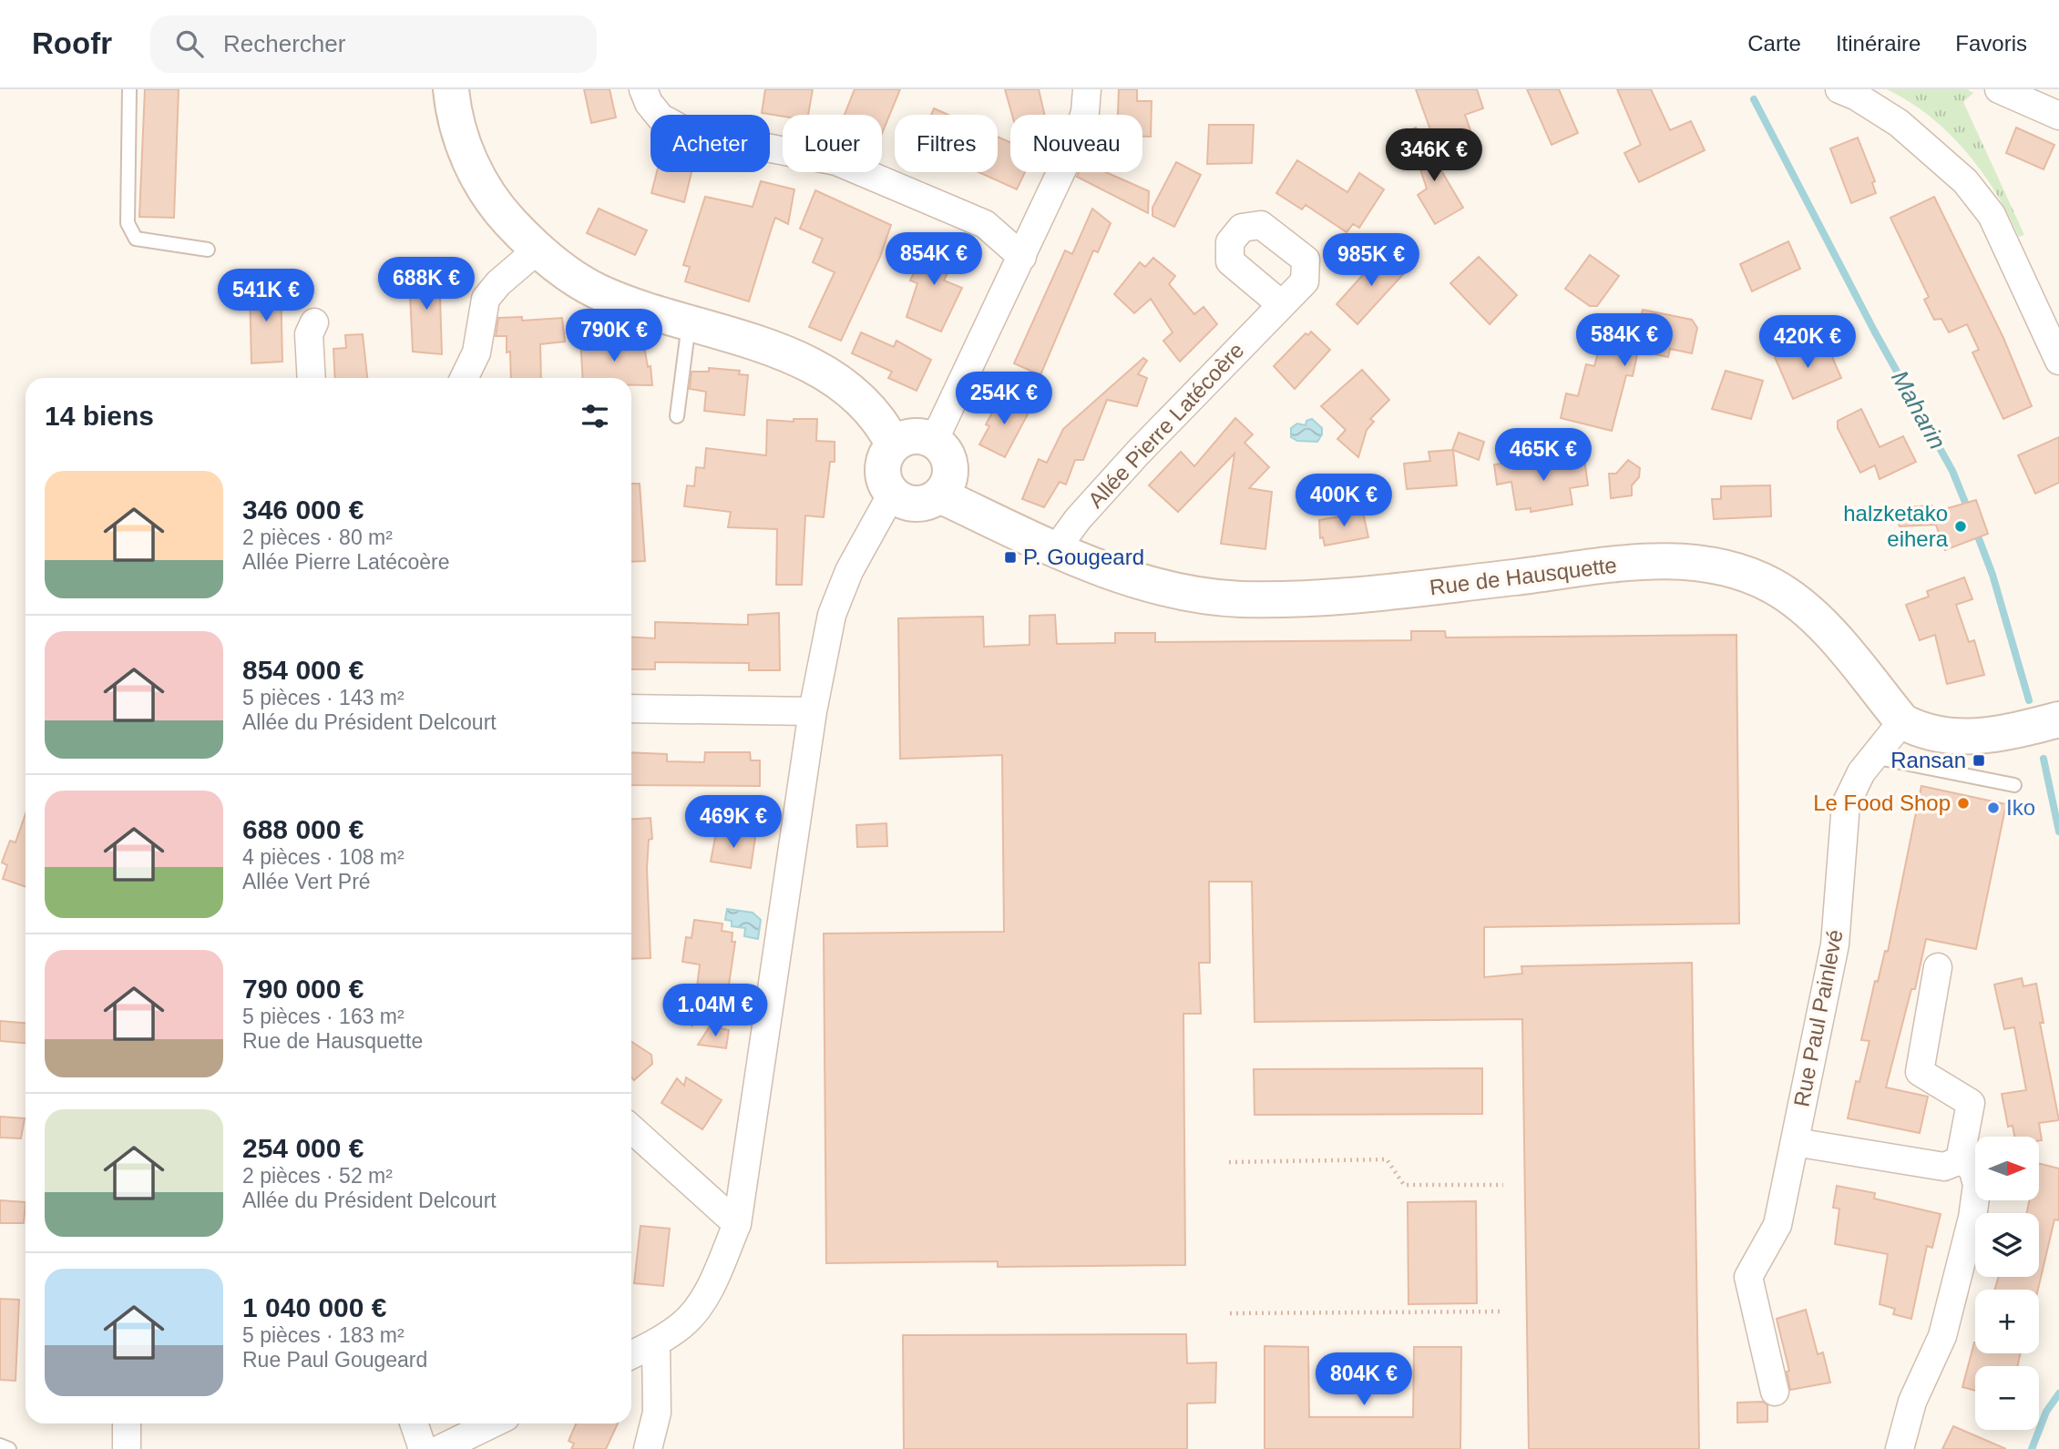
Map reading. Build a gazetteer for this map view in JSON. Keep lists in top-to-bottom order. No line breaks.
{"streets":{"street":["Allée Pierre Latécoère","Rue de Hausquette","Rue Paul Painlevé"]},"crossings":[["Allée Pierre Latécoère","Rue de Hausquette"],["Rue de Hausquette","Rue Paul Painlevé"]],"water":["Maharin"],"places":{"other":["halzketako eihera","Le Food Shop","Iko"],"transit":["P. Gougeard","Ransan"]},"north":"right","page":{"header":"Roofr","search":"Rechercher","nav":["Carte","Itinéraire","Favoris"],"chip":["Acheter","Louer","Filtres","Nouveau"],"price":["346K €","854K €","985K €","688K €","541K €","790K €","584K €","420K €","254K €","465K €","400K €","469K €","1.04M €","804K €"],"heading":"14 biens","list":[{"name":"346 000 €","note":"2 pièces · 80 m² · Allée Pierre Latécoère"},{"name":"854 000 €","note":"5 pièces · 143 m² · Allée du Président Delcourt"},{"name":"688 000 €","note":"4 pièces · 108 m² · Allée Vert Pré"},{"name":"790 000 €","note":"5 pièces · 163 m² · Rue de Hausquette"},{"name":"254 000 €","note":"2 pièces · 52 m² · Allée du Président Delcourt"},{"name":"1 040 000 €","note":"5 pièces · 183 m² · Rue Paul Gougeard"}],"map_buttons":["+","−"]}}
